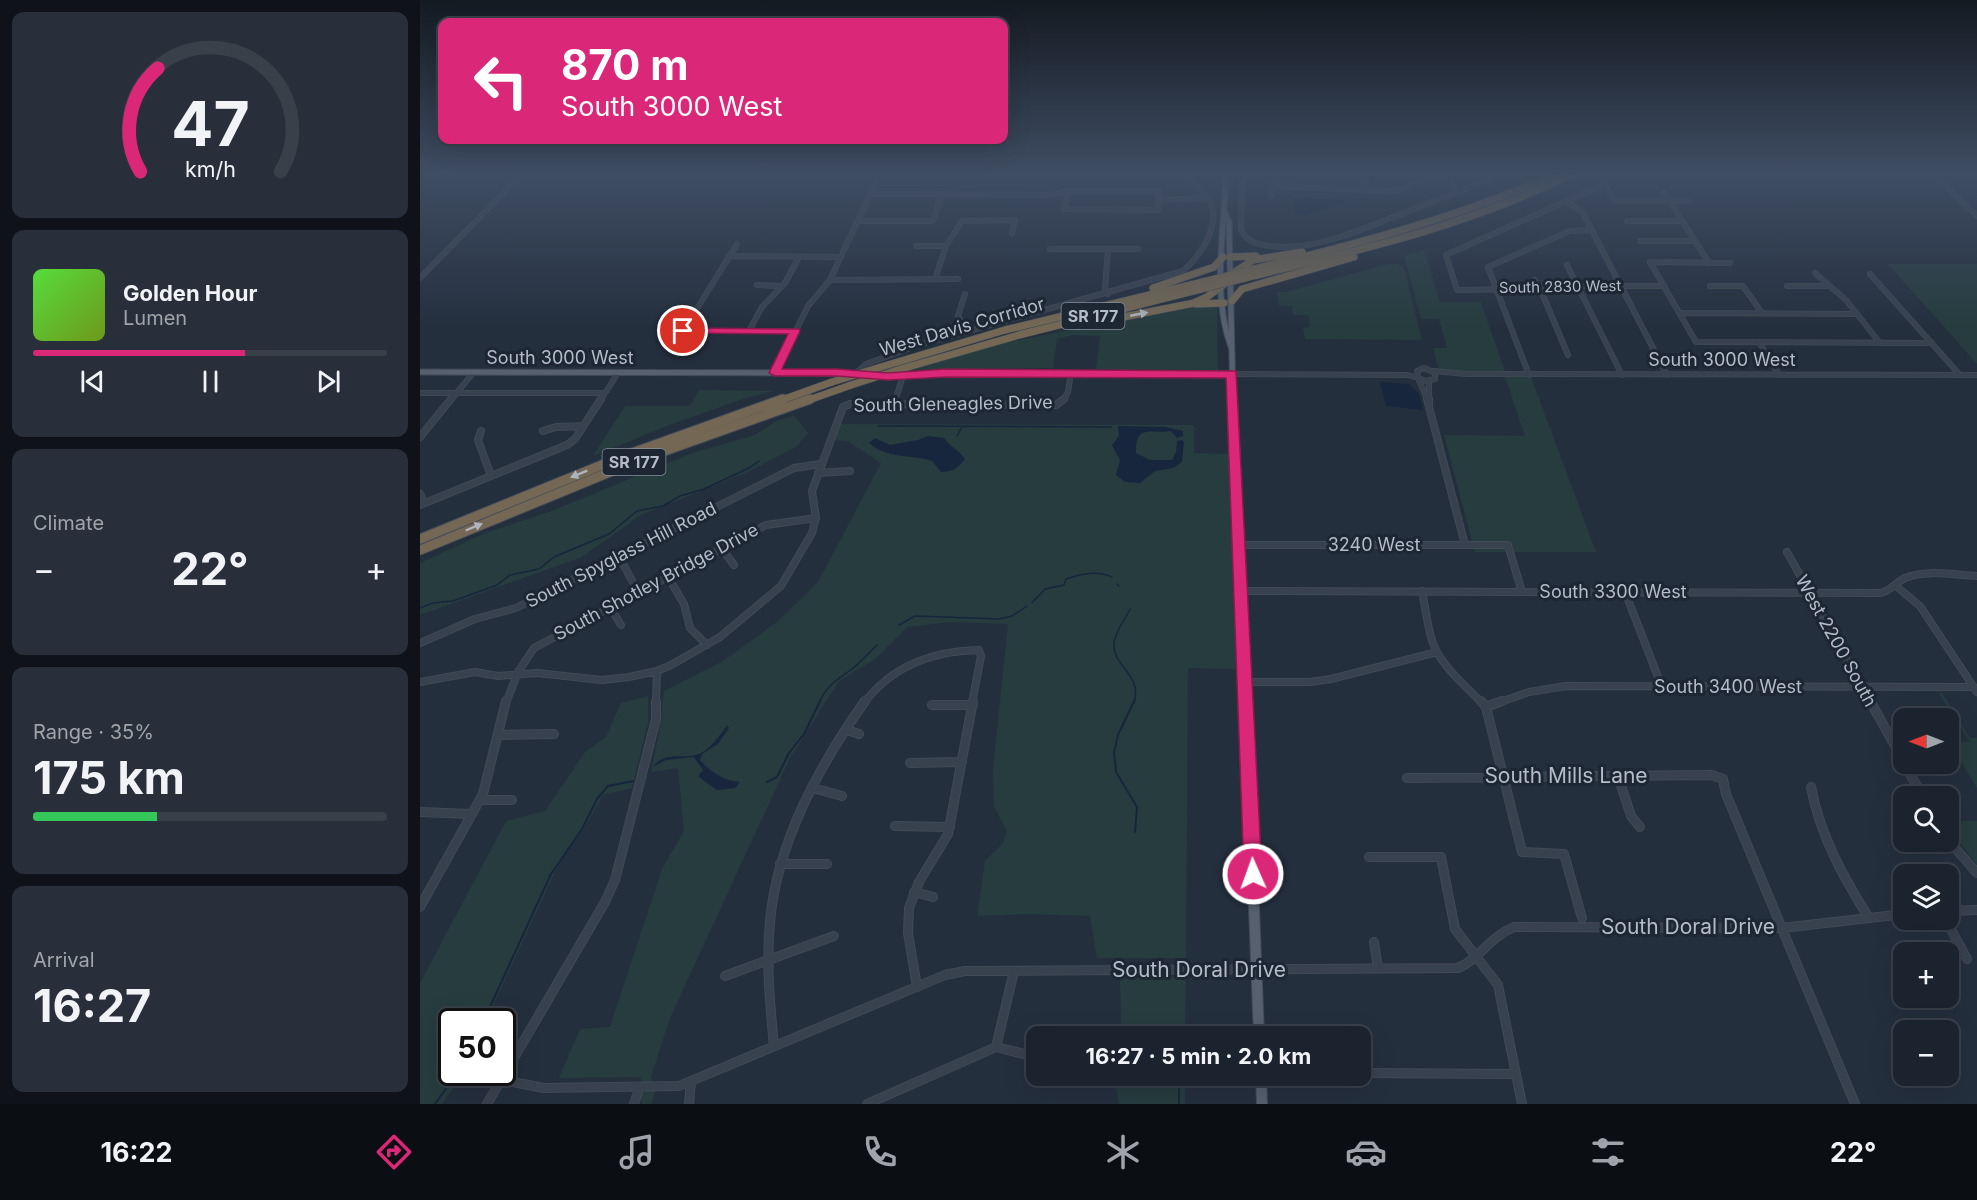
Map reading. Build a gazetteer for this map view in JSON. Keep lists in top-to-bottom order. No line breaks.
{"streets":{"highway":["SR 177","West Davis Corridor"],"main road":["South 3000 West"],"street":["South 2830 West","South Gleneagles Drive","3240 West","South Spyglass Hill Road","South Shotley Bridge Drive","South 3300 West","West 2200 South","South 3400 West","South Mills Lane","South Doral Drive"]},"crossings":[["West Davis Corridor","South 3000 West"],["South 3000 West","South Gleneagles Drive"],["South Gleneagles Drive","South Spyglass Hill Road"],["3240 West","South 3300 West"],["South 3300 West","West 2200 South"],["West 2200 South","South 3400 West"],["South Mills Lane","South Doral Drive"]],"north":"left","page":{"turn":["870 m","South 3000 West"],"song":["Golden Hour","Lumen"],"tile":["Climate",["Range · 35%","175 km"],["Arrival","16:27"]],"heat":["−","22°","+"],"map_buttons":["+","−"],"limit":"50","trip":"16:27 · 5 min · 2.0 km","tabs":["16:22","22°"],"gauge":["47","km/h"]}}
